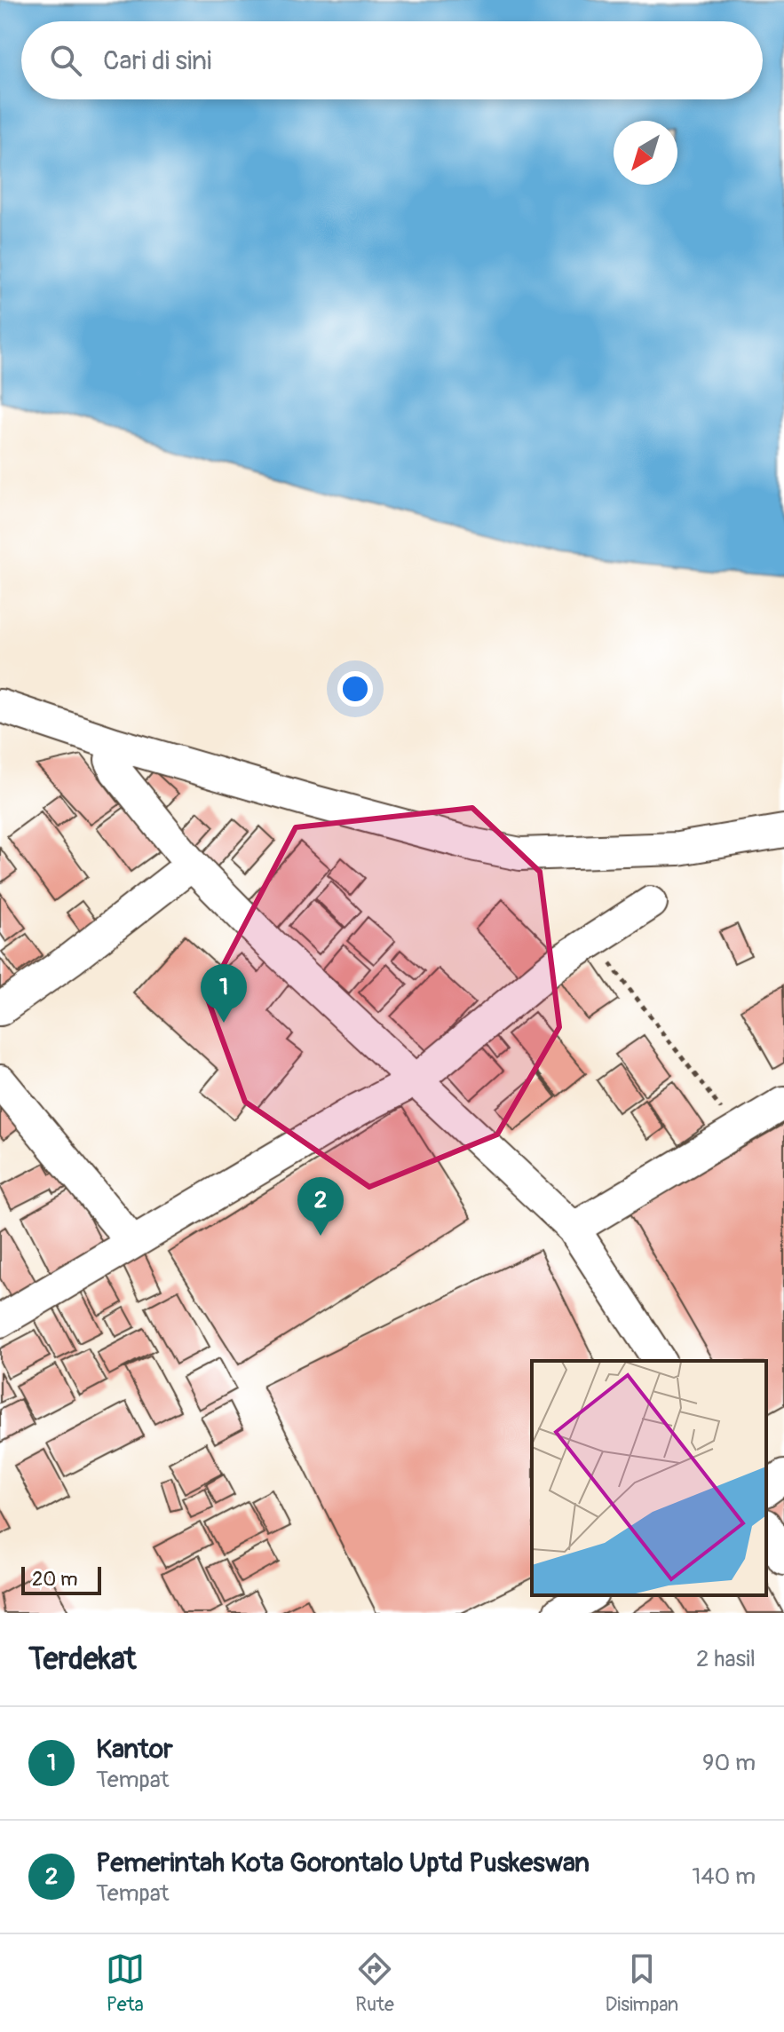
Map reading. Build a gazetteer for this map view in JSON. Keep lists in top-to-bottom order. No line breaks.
{"scale_bar":"20 m","north":"bottom left","page":{"search":"Cari di sini","pins":["1","2"],"scale":"20 m","heading":["Terdekat","2 hasil"],"list":[{"mark":"1","name":"Kantor","note":"Tempat","value":"90 m"},{"mark":"2","name":"Pemerintah Kota Gorontalo Uptd Puskeswan","note":"Tempat","value":"140 m"}],"nav":["Peta","Rute","Disimpan"]}}
